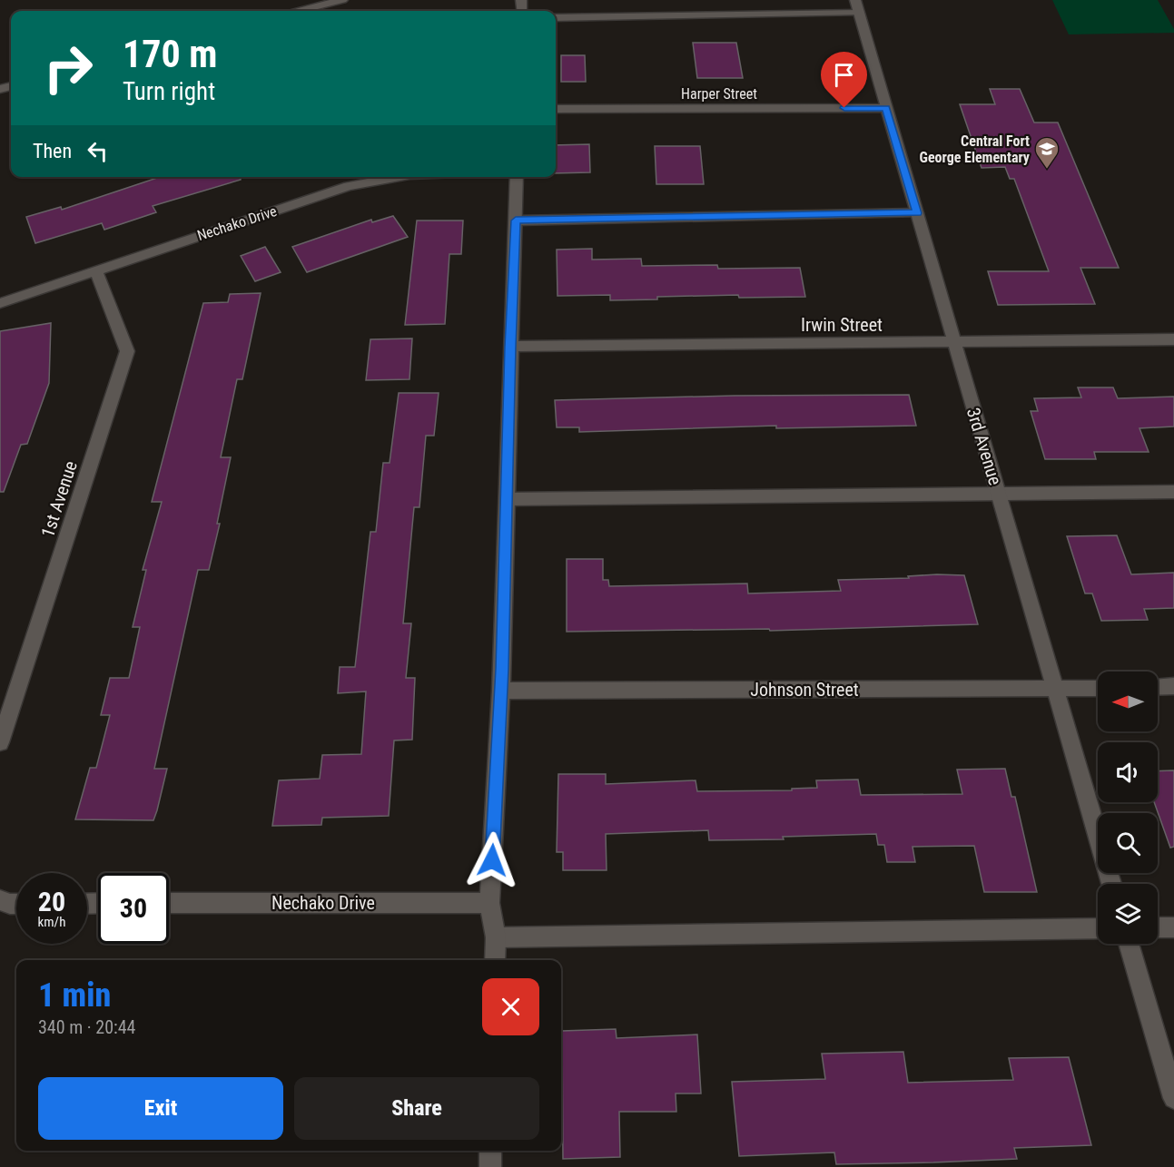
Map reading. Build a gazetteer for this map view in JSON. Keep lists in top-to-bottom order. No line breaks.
{"streets":{"street":["Harper Street","Nechako Drive","Irwin Street","3rd Avenue","1st Avenue","Johnson Street"]},"crossings":[["Harper Street","3rd Avenue"],["Nechako Drive","1st Avenue"],["Irwin Street","3rd Avenue"],["3rd Avenue","Johnson Street"]],"places":{"school or university":["Central Fort George Elementary"]},"north":"left","page":{"turn":["170 m","Turn right"],"then":"Then","speed":"20 km/h","limit":"30","heading":["1 min","340 m · 20:44"],"buttons":["Exit","Share"]}}
